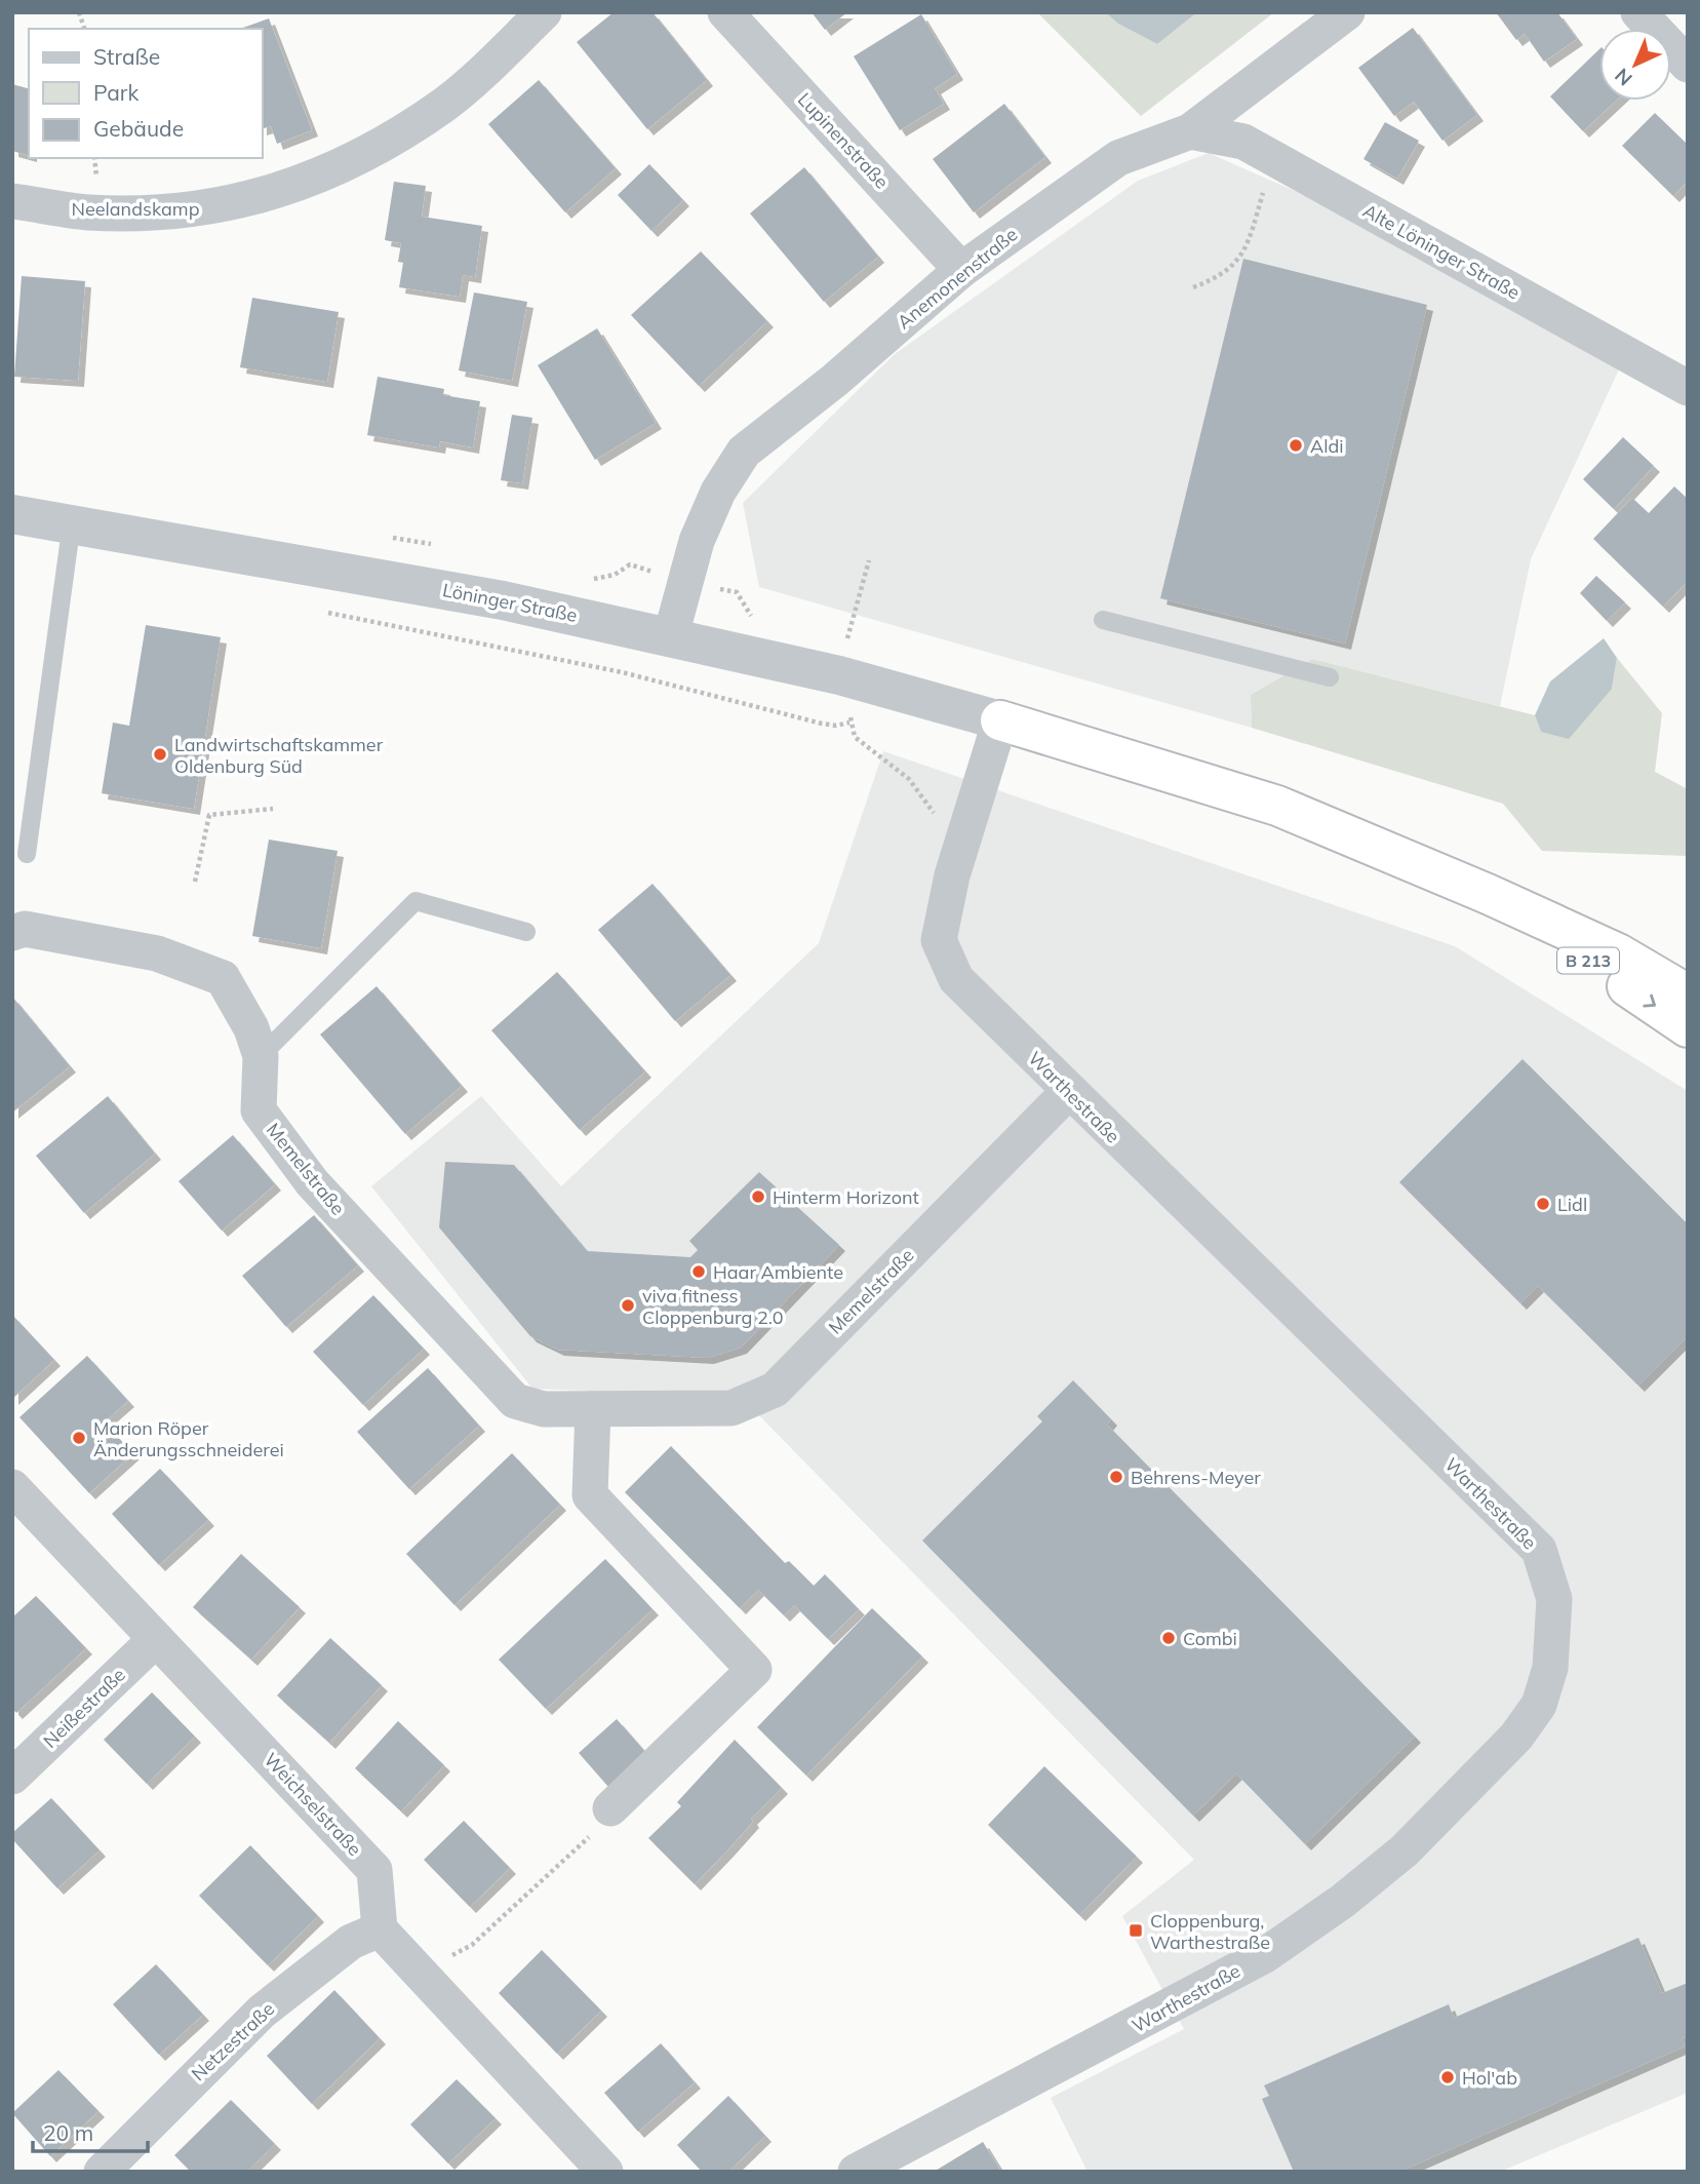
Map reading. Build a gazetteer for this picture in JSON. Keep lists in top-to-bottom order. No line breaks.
{"streets":{"highway":["B 213"],"street":["Lupinenstraße","Neelandskamp","Alte Löninger Straße","Anemonenstraße","Löninger Straße","Warthestraße","Memelstraße","Neißestraße","Weichselstraße","Netzestraße"]},"crossings":[["Lupinenstraße","Anemonenstraße"],["Alte Löninger Straße","Anemonenstraße"],["Anemonenstraße","Löninger Straße"],["Löninger Straße","Warthestraße"],["Warthestraße","Memelstraße"],["Neißestraße","Weichselstraße"],["Weichselstraße","Netzestraße"]],"places":{"other":["Aldi","Landwirtschaftskammer Oldenburg Süd","Hinterm Horizont","Lidl","Haar Ambiente","viva fitness Cloppenburg 2.0","Marion Röper Änderungsschneiderei","Behrens-Meyer","Combi","Hol'ab"],"transit":["Cloppenburg, Warthestraße"]},"legend":["Straße","Park","Gebäude"],"scale_bar":"20 m","north":"bottom left"}
